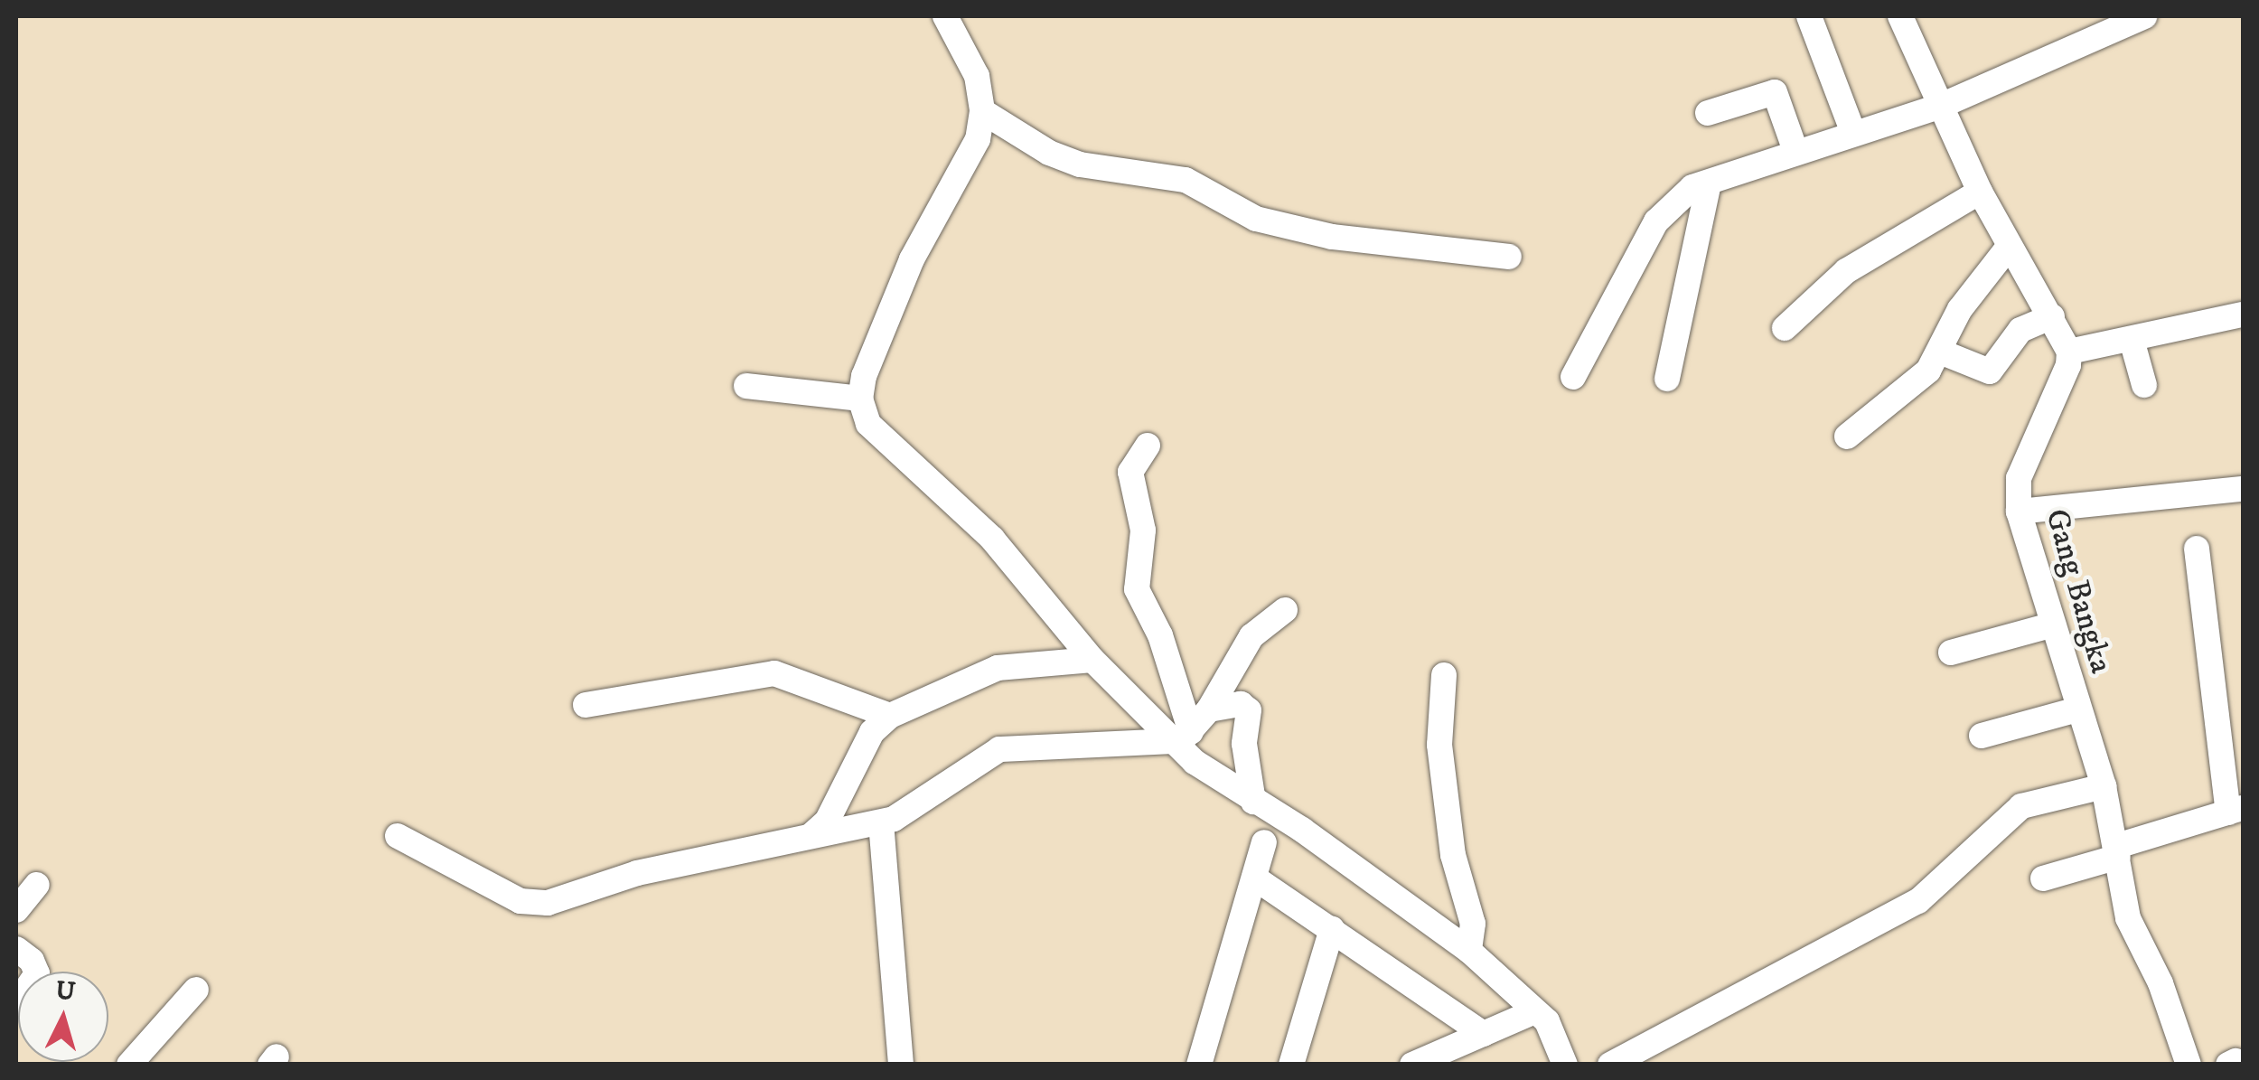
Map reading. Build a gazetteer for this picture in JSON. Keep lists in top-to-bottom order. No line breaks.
{"streets":{"street":["Gang Bangka"]},"north":"top"}
